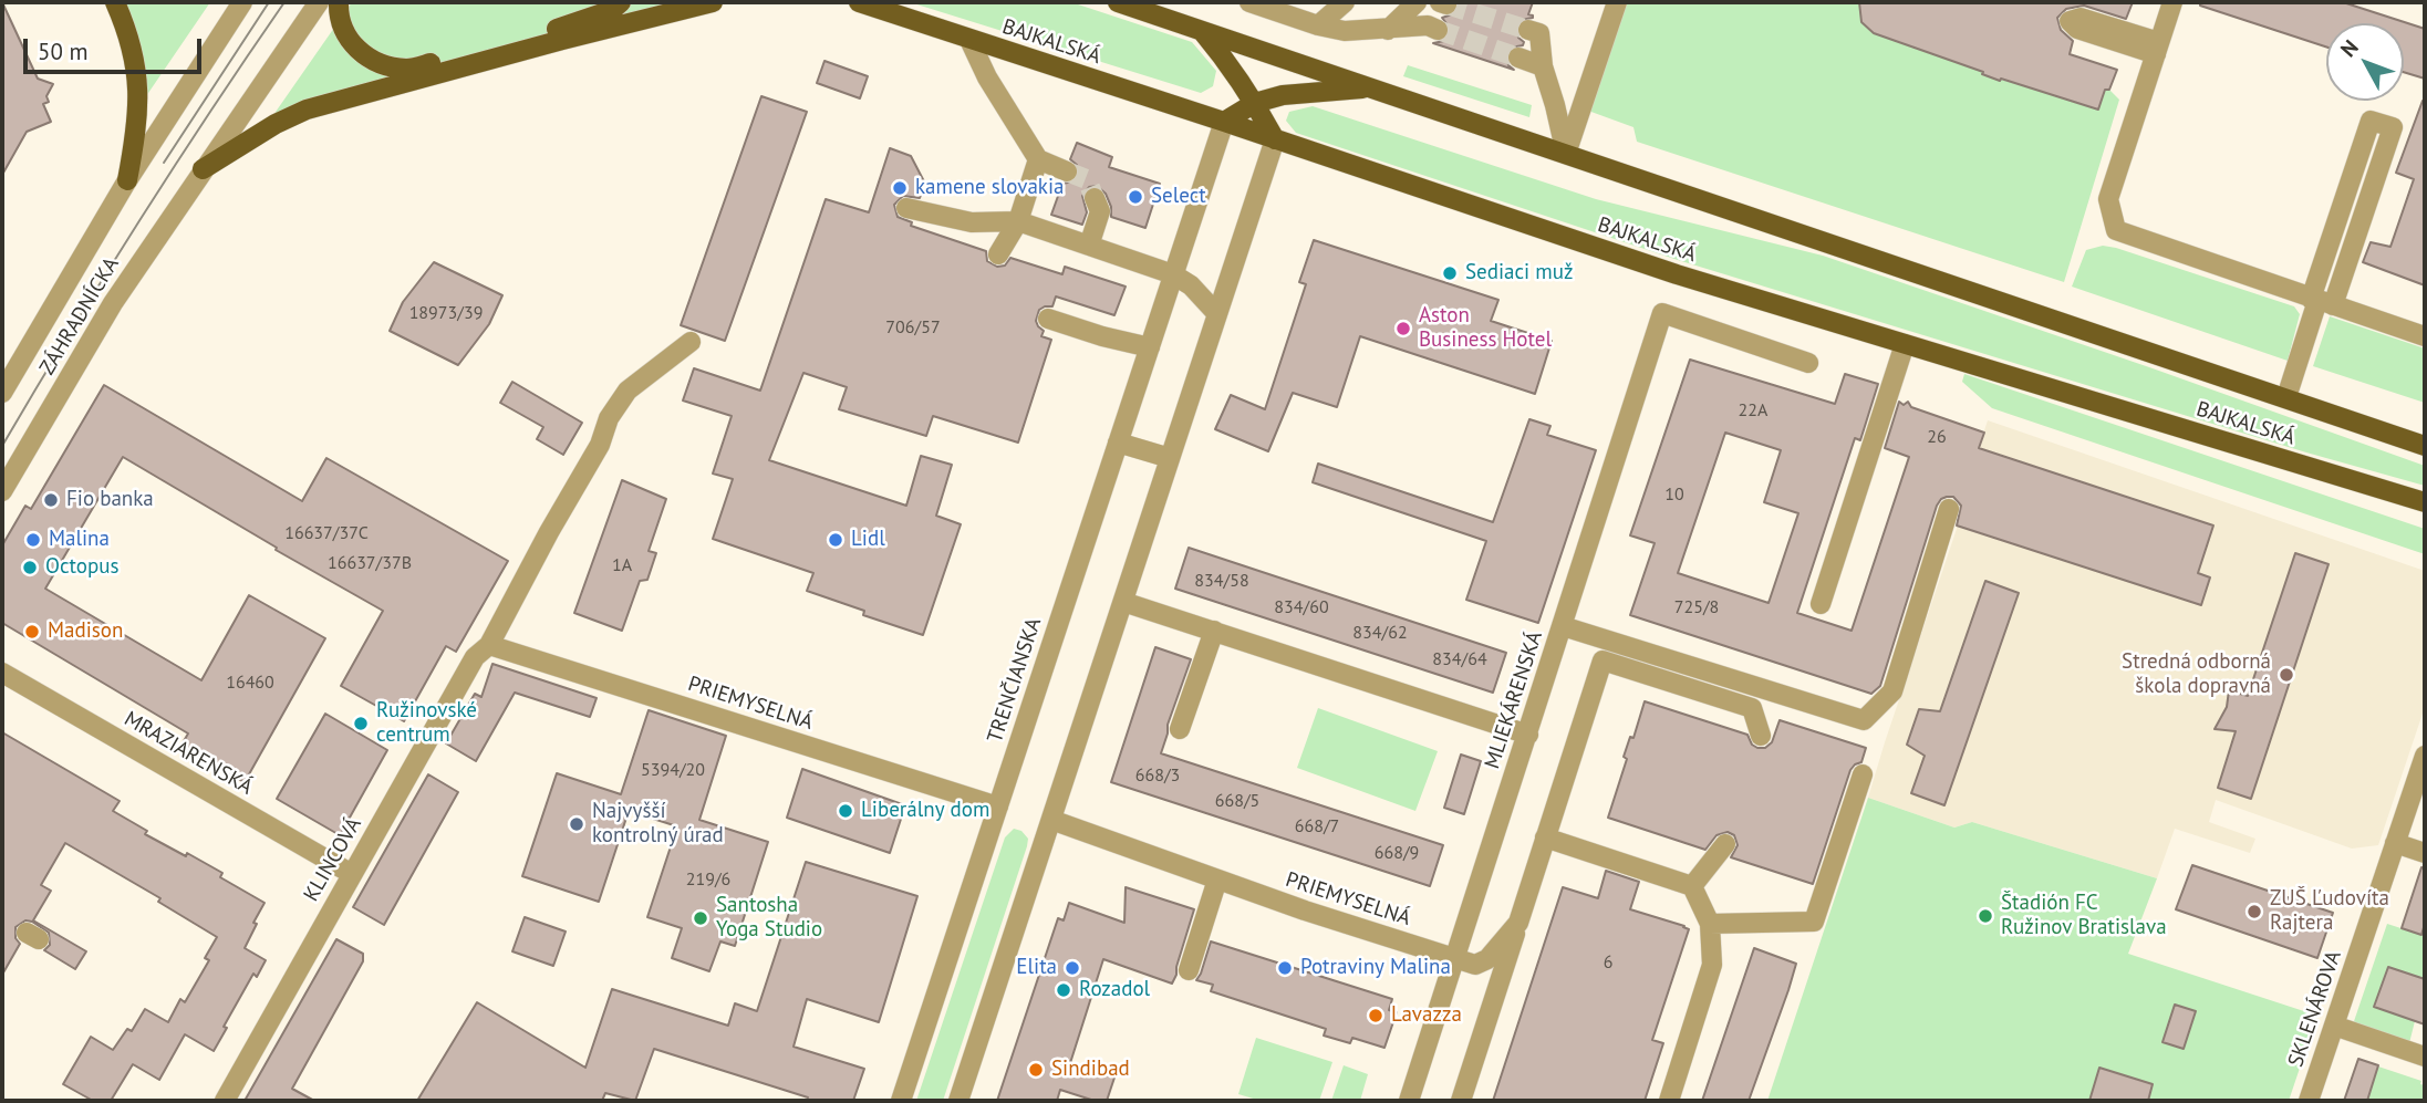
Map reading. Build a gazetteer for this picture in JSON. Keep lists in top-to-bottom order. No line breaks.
{"streets":{"main road":["BAJKALSKÁ"],"street":["ZÁHRADNÍCKA","TRENČIANSKA","MLIEKÁRENSKÁ","PRIEMYSELNÁ","MRAZIARENSKÁ","KLINCOVÁ","SKLENÁROVA"]},"crossings":[["BAJKALSKÁ","TRENČIANSKA"],["TRENČIANSKA","PRIEMYSELNÁ"],["MLIEKÁRENSKÁ","PRIEMYSELNÁ"],["PRIEMYSELNÁ","KLINCOVÁ"],["MRAZIARENSKÁ","KLINCOVÁ"]],"places":["kamene slovakia","Select","Sediaci muž","Aston Business Hotel","Fio banka","Malina","Lidl","Octopus","Madison","Stredná odborná škola dopravná","Ružinovské centrum","Liberálny dom","Najvyšší kontrolný úrad","ZUŠ Ľudovíta Rajtera","Štadión FC Ružinov Bratislava","Santosha Yoga Studio","Elita","Potraviny Malina","Rozadol","Lavazza","Sindibad"],"house_numbers":["18973/39","706/57","22A","26","10","16637/37C","16637/37B","1A","834/58","834/60","725/8","834/62","834/64","16460","5394/20","668/3","668/5","668/7","668/9","219/6","6"],"scale_bar":"50 m","north":"top left"}
